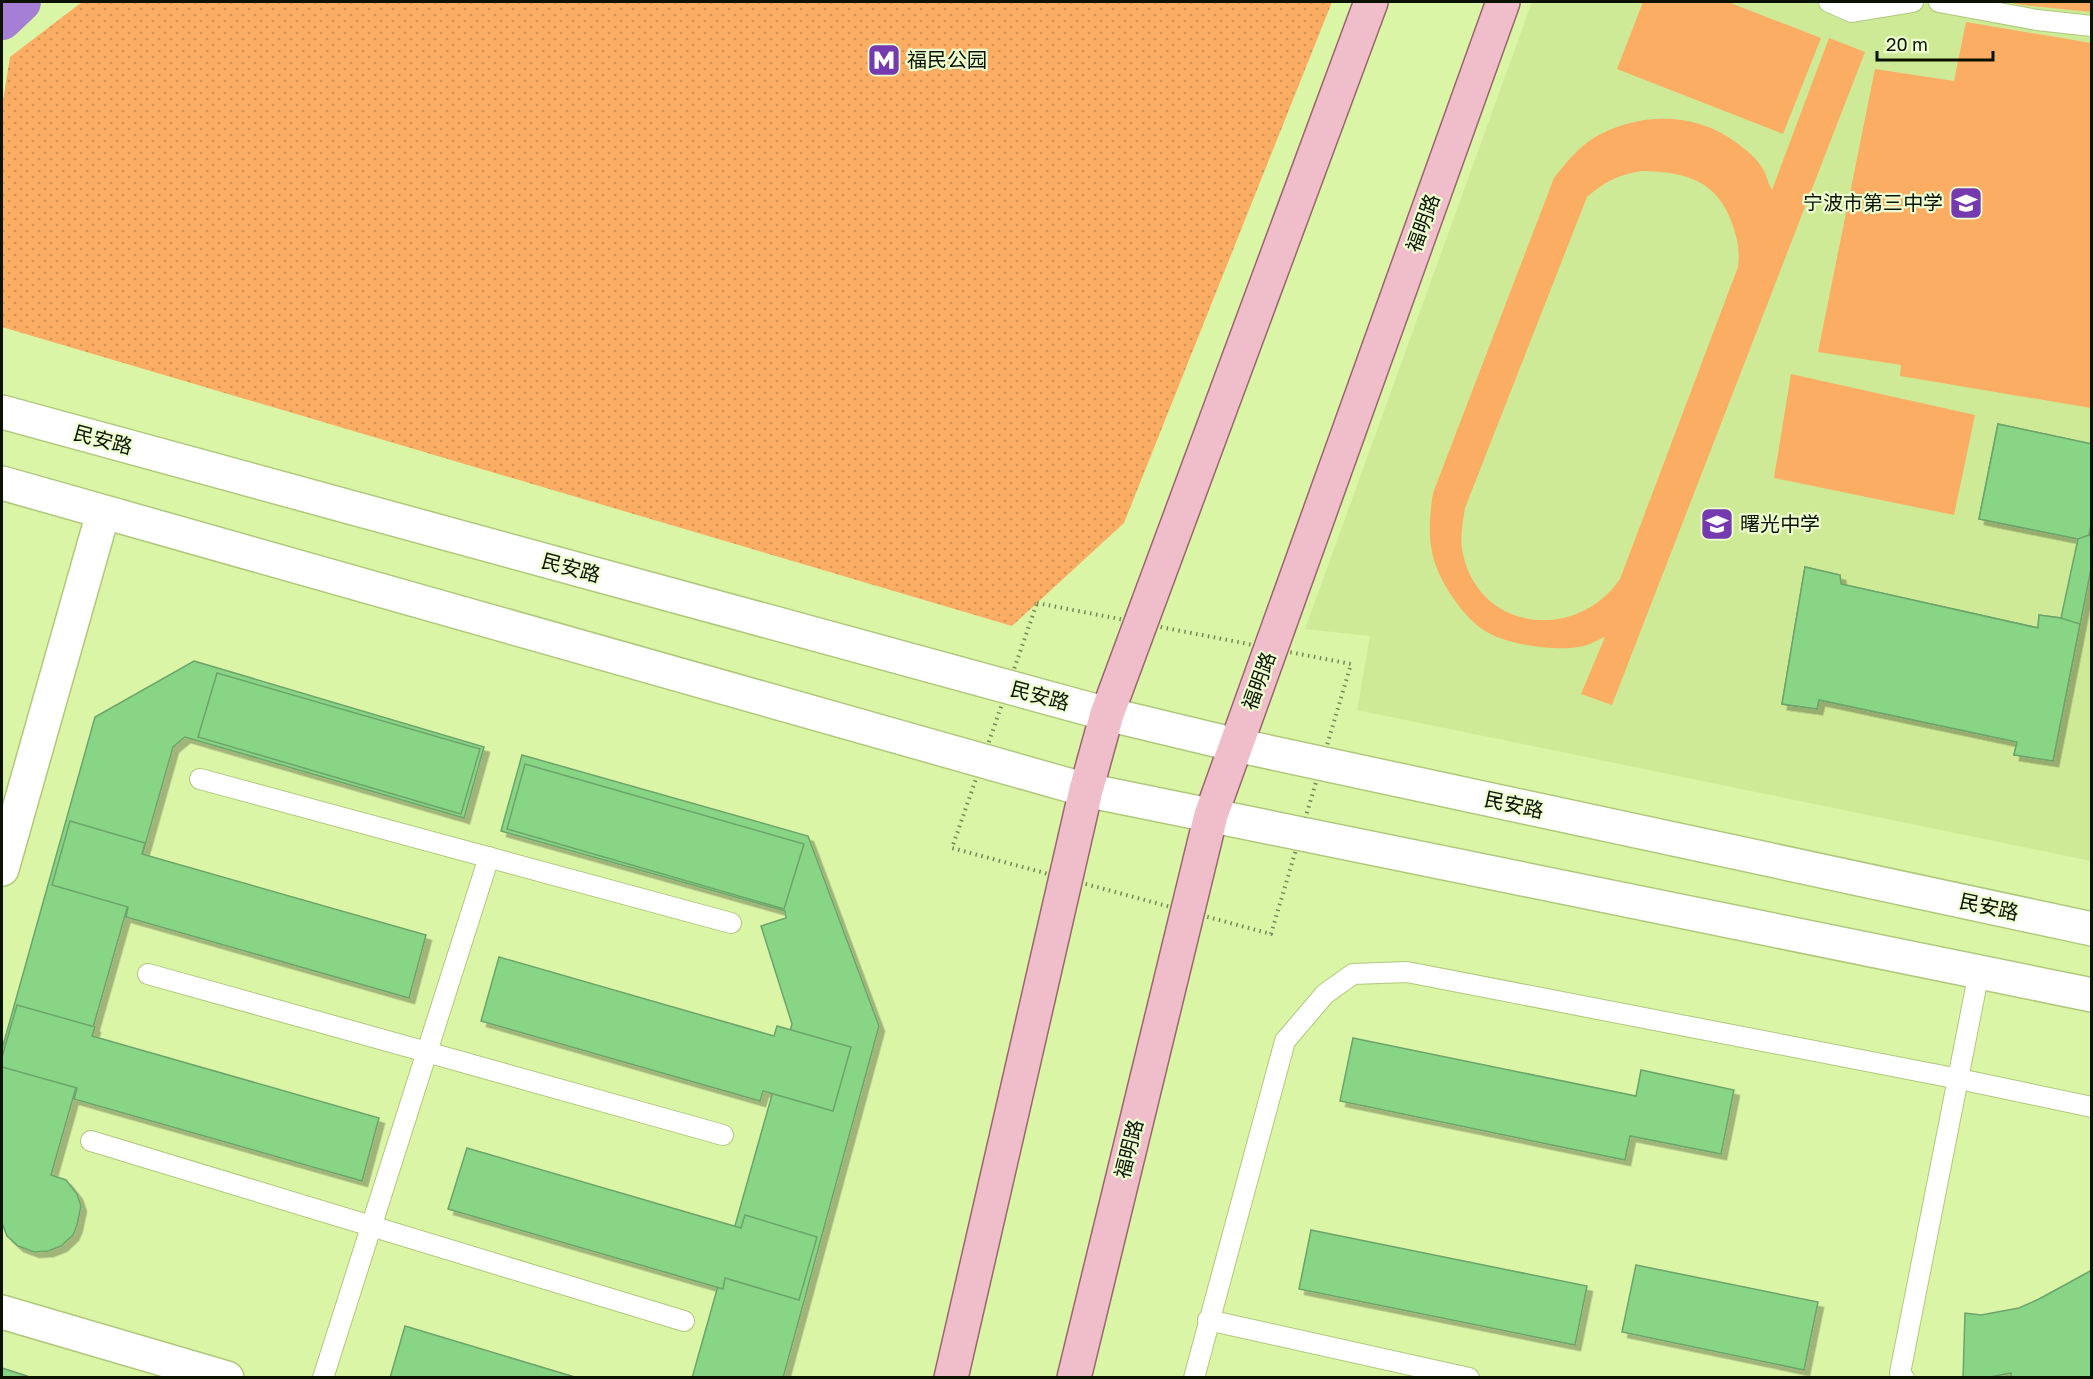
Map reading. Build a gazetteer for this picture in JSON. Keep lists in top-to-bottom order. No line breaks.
{"streets":{"main road":["福明路","民安路"]},"crossings":[["福明路","民安路"]],"places":{"metro station":["福民公园"],"school or university":["宁波市第三中学","曙光中学"]},"scale_bar":"20 m"}
